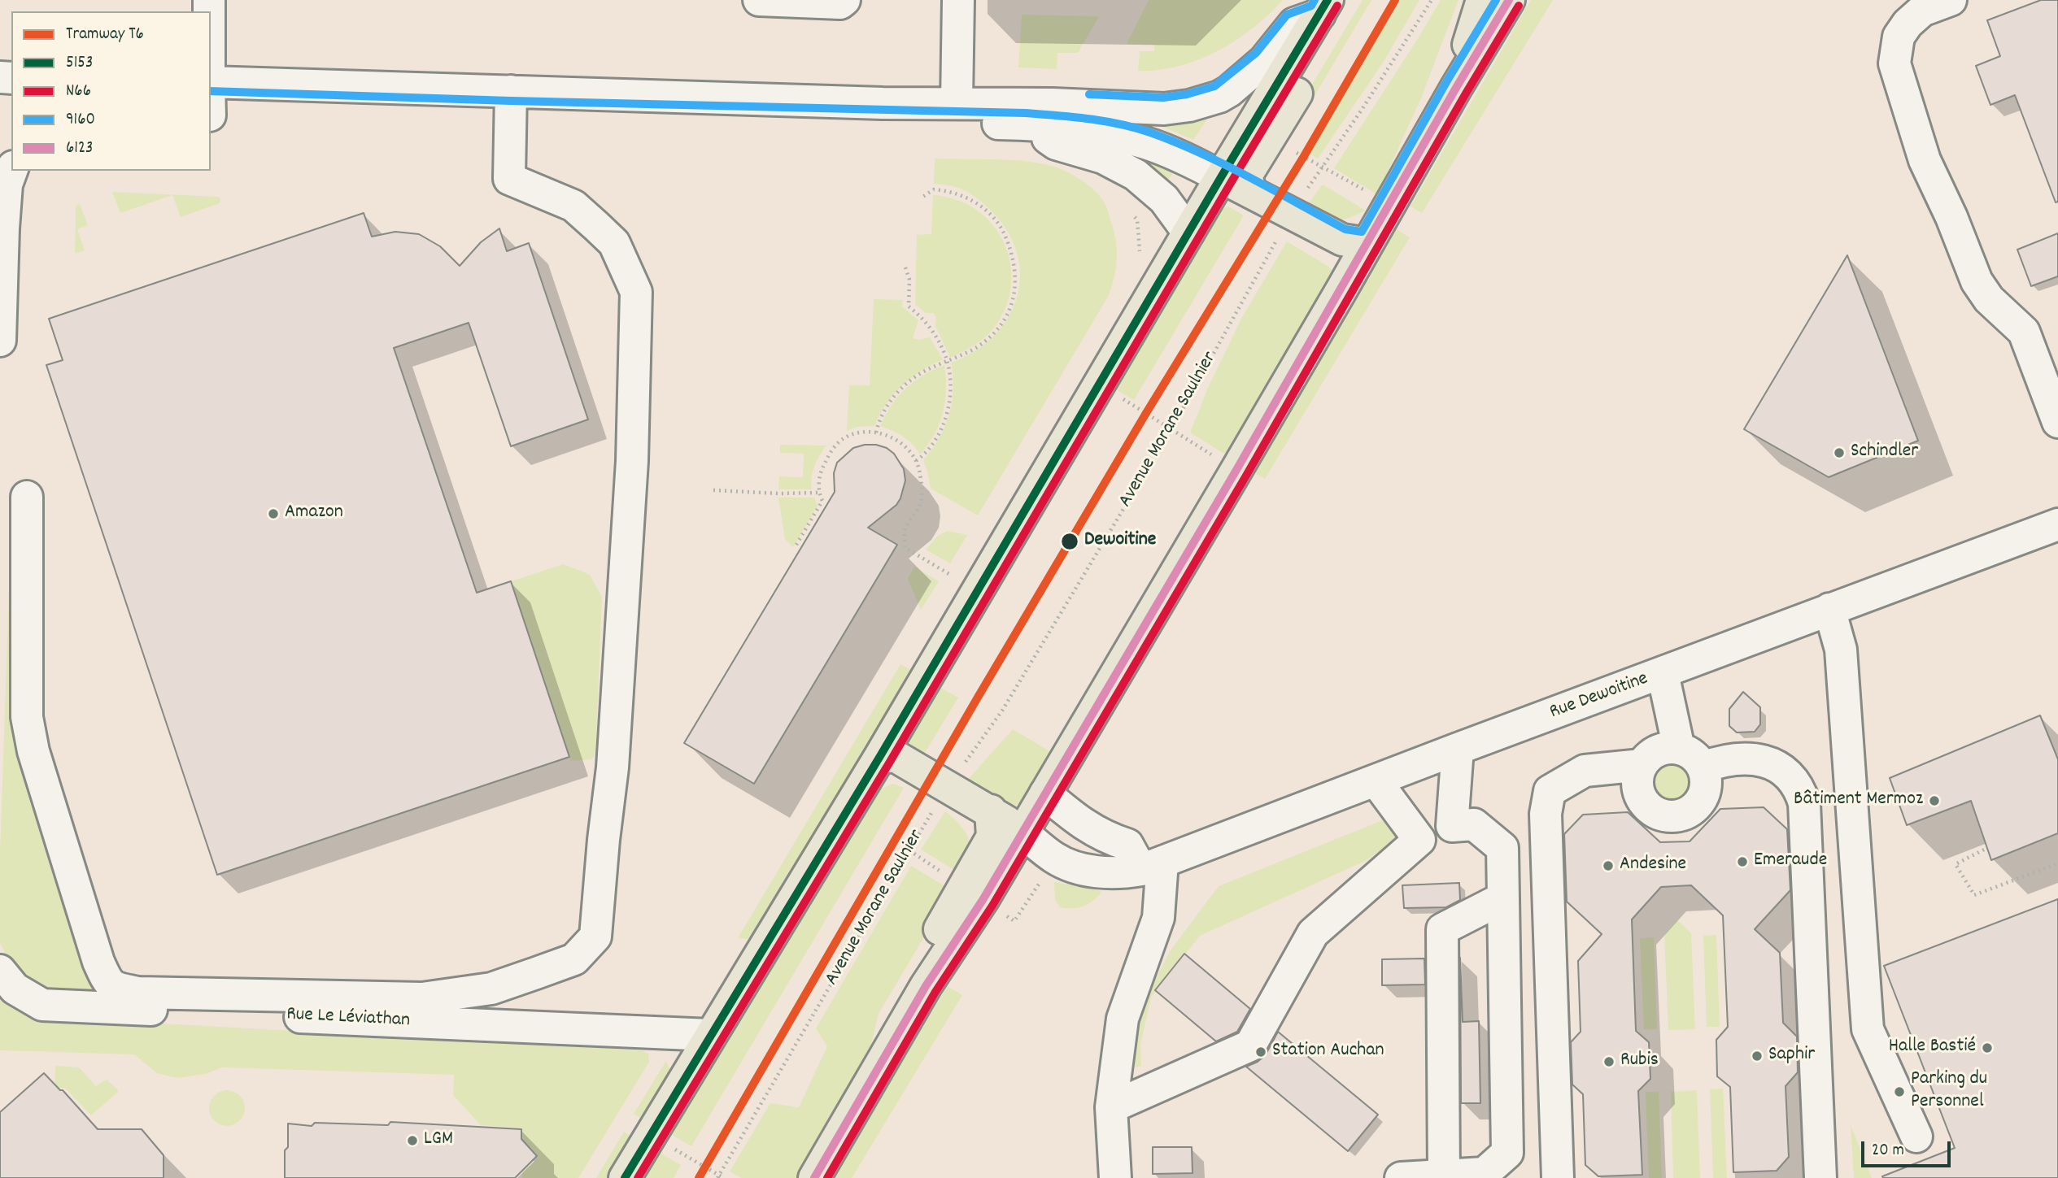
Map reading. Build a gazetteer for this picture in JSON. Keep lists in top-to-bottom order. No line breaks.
{"streets":{"street":["Rue Dewoitine","Rue Le Léviathan"],"path":["Avenue Morane Saulnier"]},"places":["Schindler","Amazon","Dewoitine","Bâtiment Mermoz","Emeraude","Andesine","Halle Bastié","Station Auchan","Saphir","Rubis","Parking du Personnel","LGM"],"lines":["tram line T6","transit line 5153","transit line 9160","transit line 6123","transit line N66"],"legend":["Tramway T6","5153","N66","9160","6123"],"scale_bar":"20 m"}
